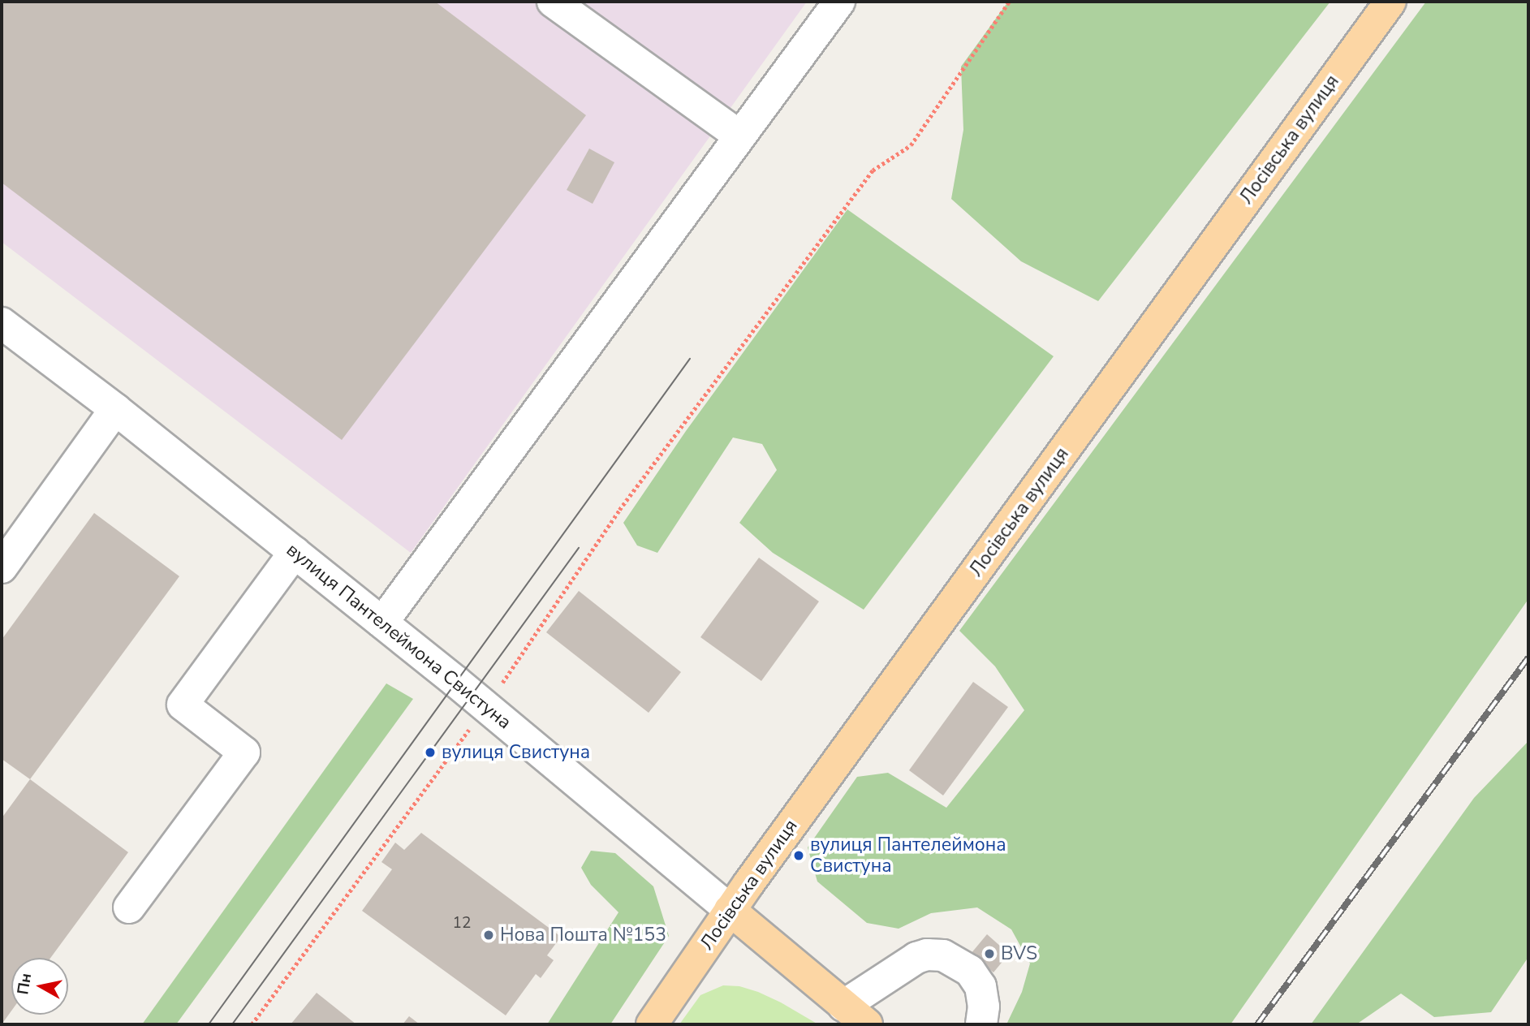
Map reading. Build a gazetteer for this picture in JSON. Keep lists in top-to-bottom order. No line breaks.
{"streets":{"main road":["Лосівська вулиця","вулиця Пантелеймона Свистуна"]},"crossings":[["Лосівська вулиця","вулиця Пантелеймона Свистуна"]],"places":["вулиця Свистуна","вулиця Пантелеймона Свистуна","Нова Пошта №153","BVS"],"house_numbers":["12"],"north":"left"}
